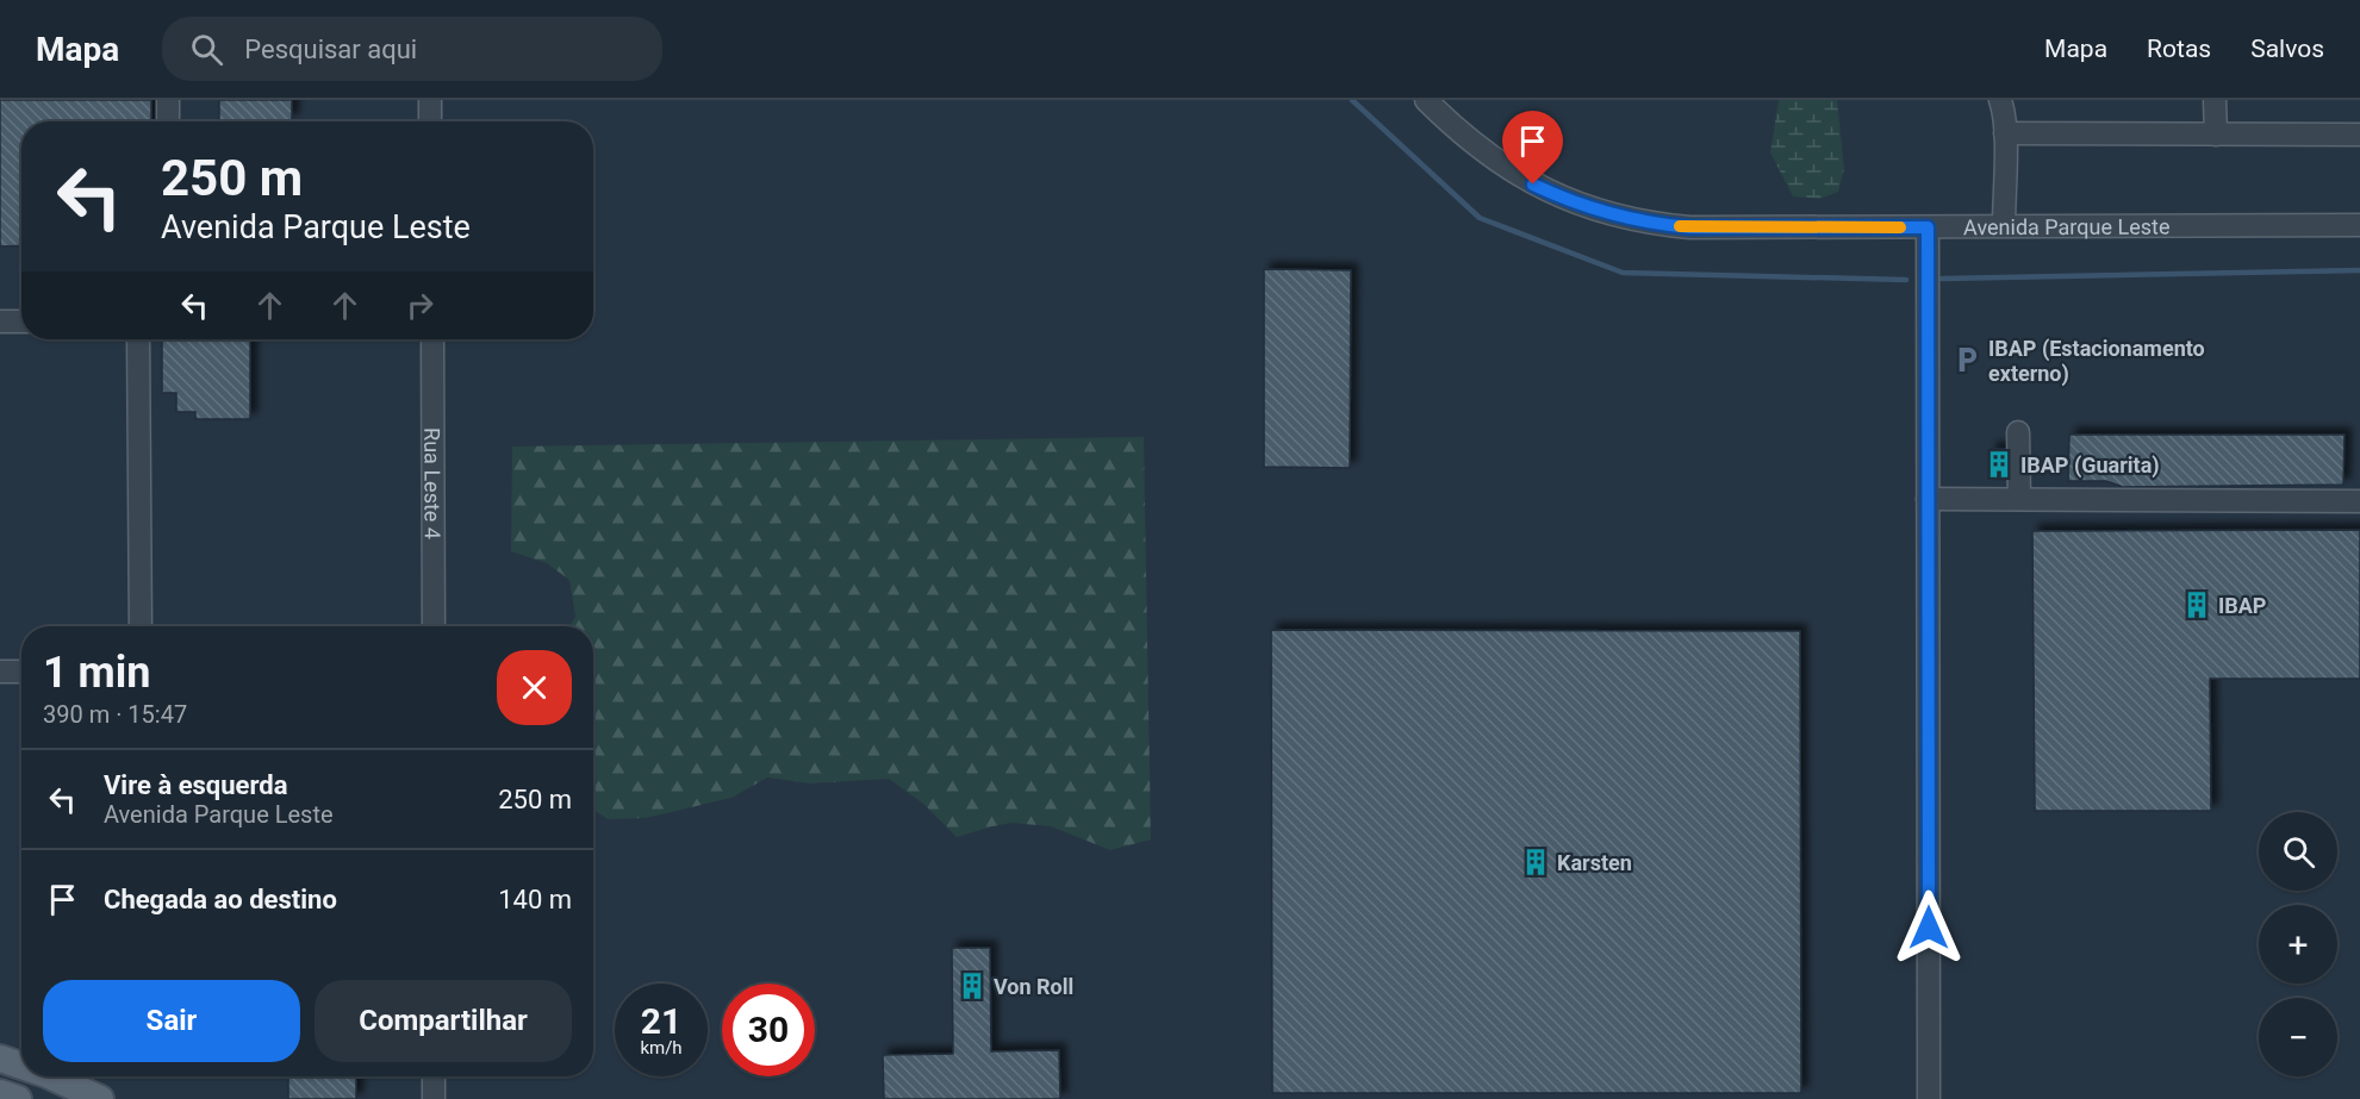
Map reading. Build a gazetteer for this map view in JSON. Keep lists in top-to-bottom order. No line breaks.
{"streets":{"street":["Avenida Parque Leste","Rua Leste 4"]},"places":{"parking":["IBAP (Estacionamento externo)"],"building":["IBAP (Guarita)","IBAP","Karsten","Von Roll"]},"page":{"header":"Mapa","search":"Pesquisar aqui","nav":["Mapa","Rotas","Salvos"],"turn":["250 m","Avenida Parque Leste"],"heading":["1 min","390 m · 15:47"],"list":[{"name":"Vire à esquerda","note":"Avenida Parque Leste","value":"250 m"},{"name":"Chegada ao destino","value":"140 m"}],"map_buttons":["+","−"],"buttons":["Sair","Compartilhar"],"speed":"21 km/h","limit":"30"}}
